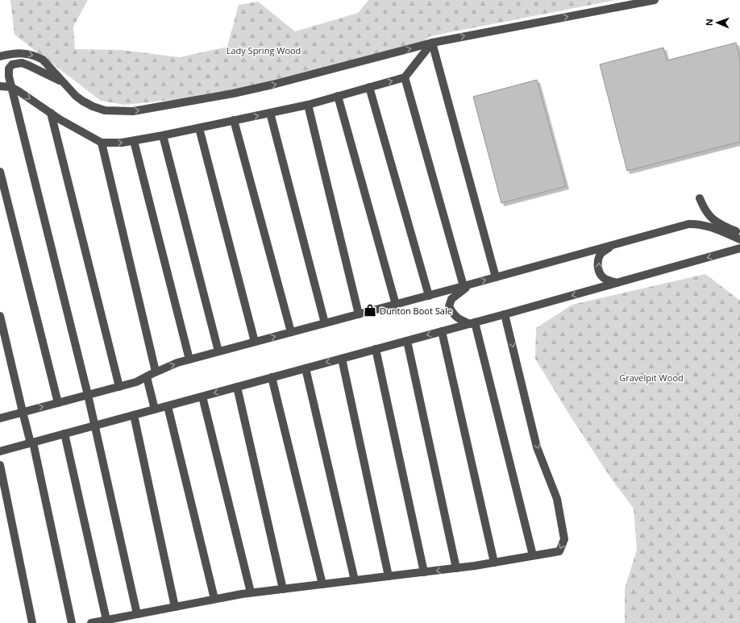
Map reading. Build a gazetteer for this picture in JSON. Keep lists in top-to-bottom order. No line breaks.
{"parks":["Lady Spring Wood","Gravelpit Wood"],"places":{"shop":["Dunton Boot Sale"]},"north":"left"}
